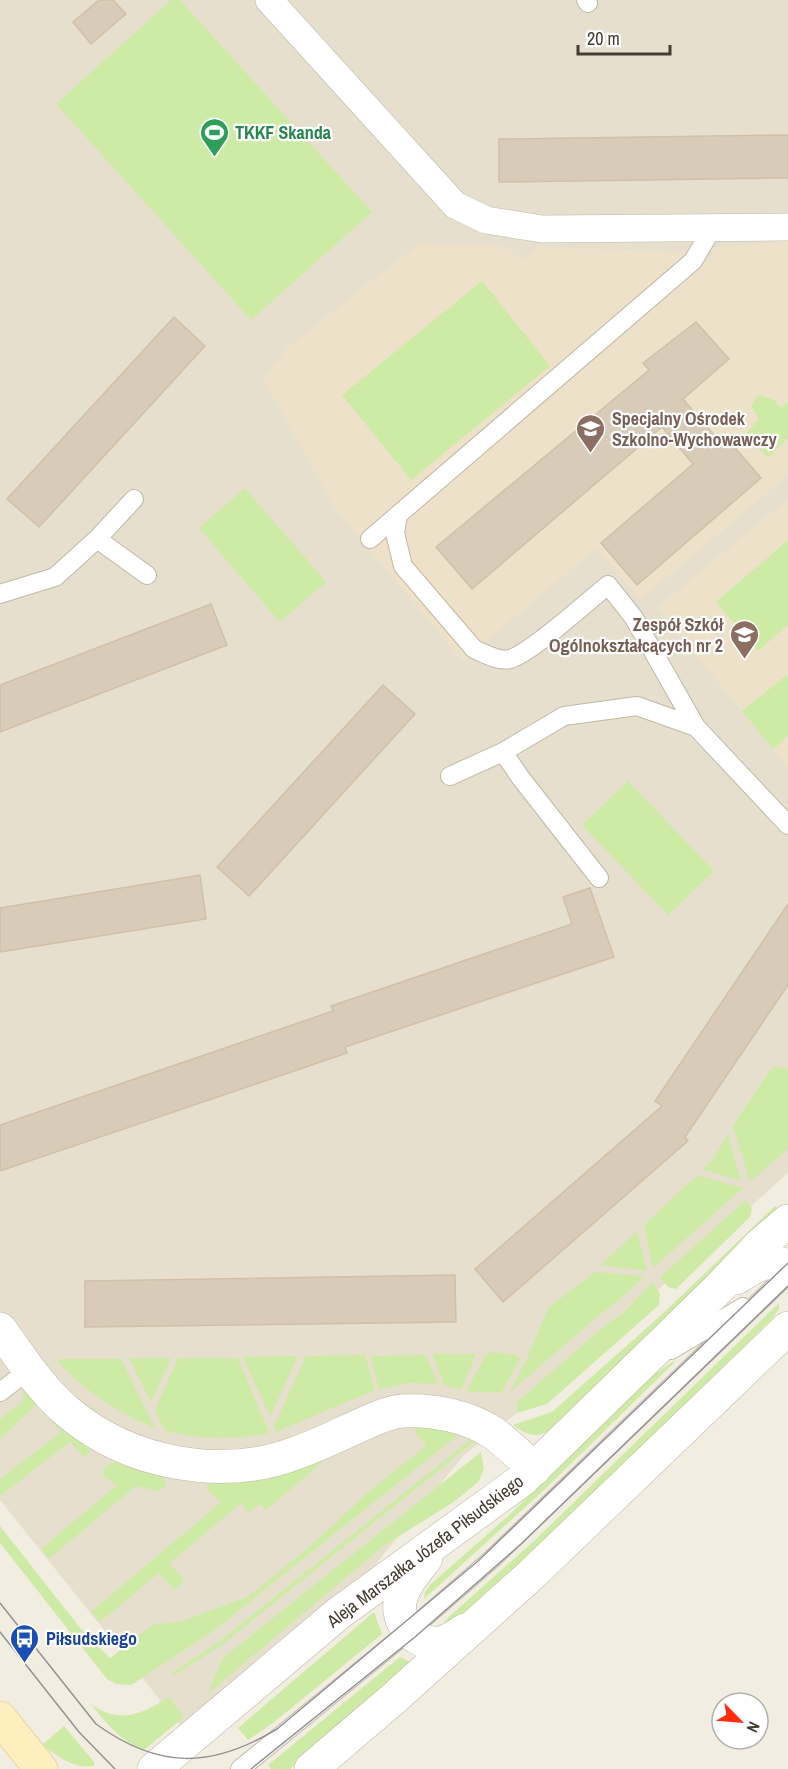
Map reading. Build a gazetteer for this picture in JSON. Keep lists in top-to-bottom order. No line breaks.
{"streets":{"street":["Aleja Marszałka Józefa Piłsudskiego"]},"places":{"sports":["TKKF Skanda"],"school or university":["Specjalny Ośrodek Szkolno-Wychowawczy","Zespół Szkół Ogólnokształcących nr 2"],"bus stop":["Piłsudskiego"]},"scale_bar":"20 m","north":"bottom right"}
